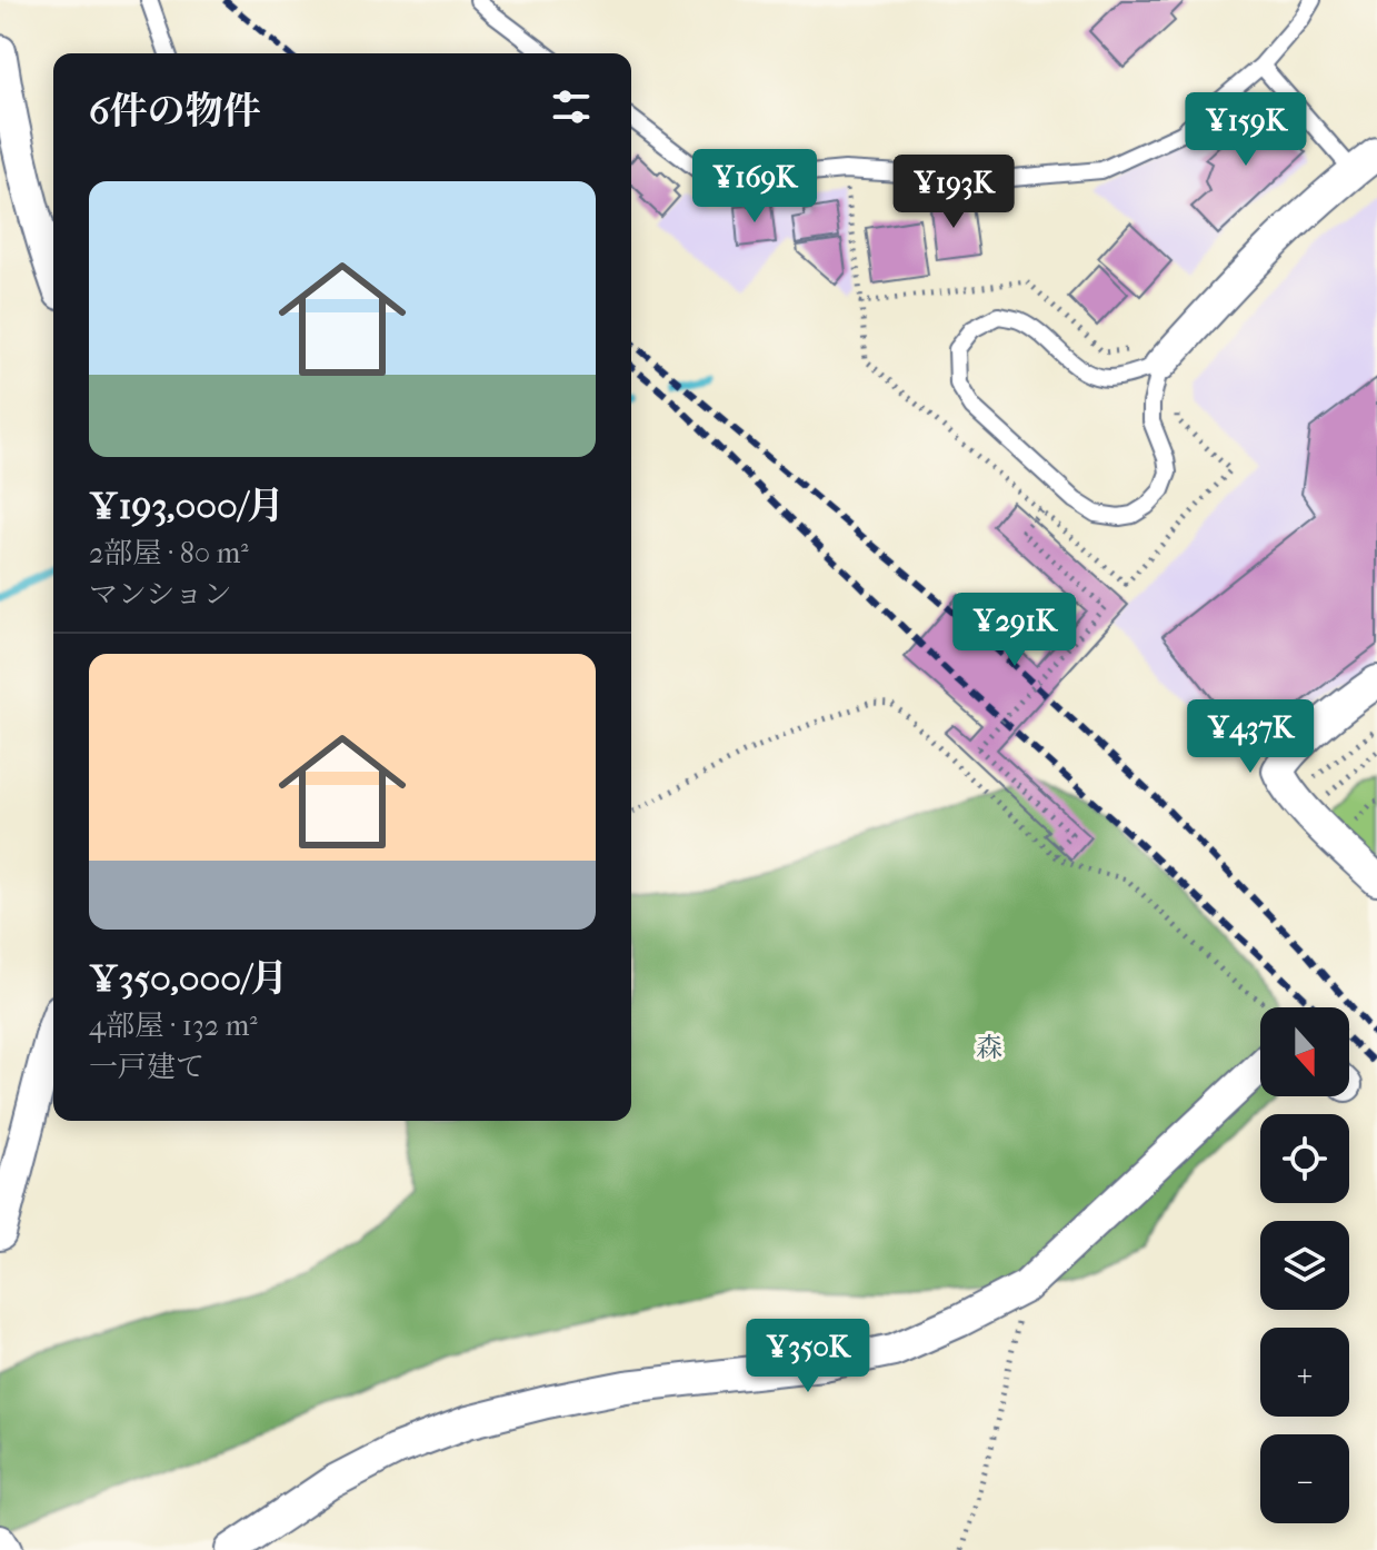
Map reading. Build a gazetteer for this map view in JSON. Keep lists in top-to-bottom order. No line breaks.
{"parks":["森"],"north":"bottom","page":{"heading":"6件の物件","price":["¥159K","¥169K","¥193K","¥291K","¥437K","¥350K"],"list":[{"name":"¥193,000/月","note":"2部屋 · 80 m² · マンション"},{"name":"¥350,000/月","note":"4部屋 · 132 m² · 一戸建て"}],"map_buttons":["+","−"]}}
